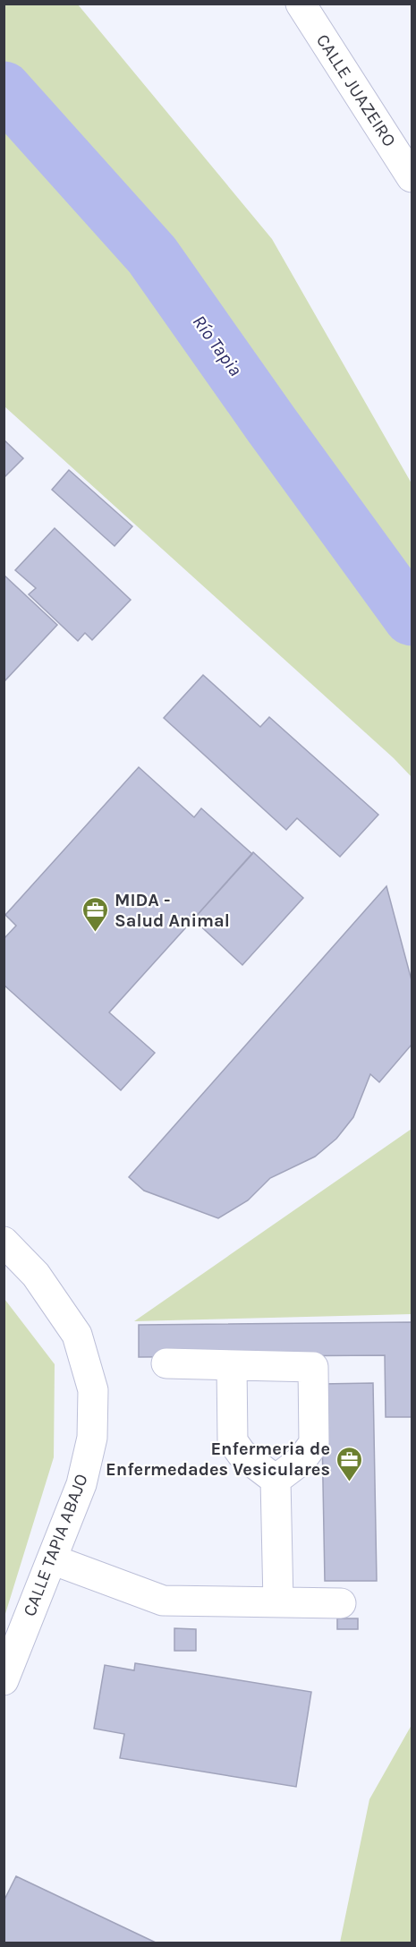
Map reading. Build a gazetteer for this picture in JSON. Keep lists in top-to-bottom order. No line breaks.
{"streets":{"street":["CALLE JUAZEIRO","CALLE TAPIA ABAJO"]},"water":["Río Tapia"],"places":{"office":["MIDA - Salud Animal","Enfermeria de Enfermedades Vesiculares"]}}
